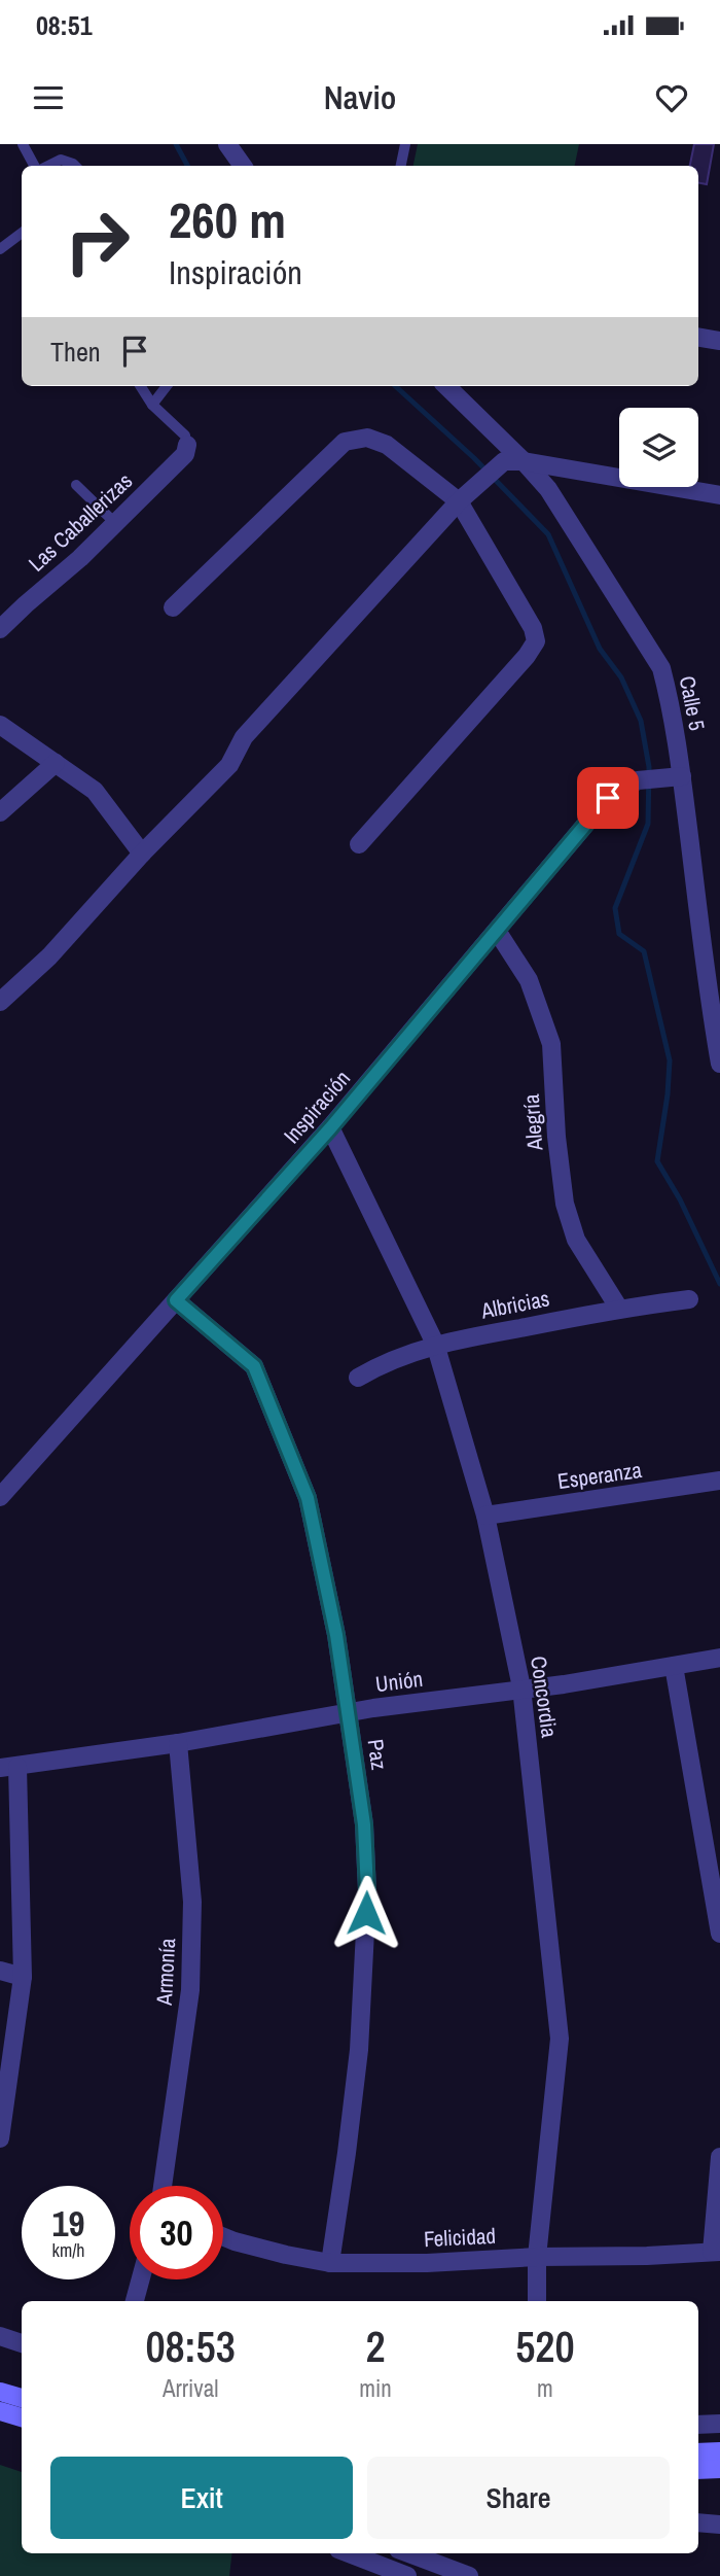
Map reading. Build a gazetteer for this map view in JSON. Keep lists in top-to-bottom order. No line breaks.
{"streets":{"street":["Las Caballerizas","Calle 5","Inspiración","Alegría","Albricias","Esperanza","Unión","Concordia","Paz","Armonía","Felicidad"]},"crossings":[["Calle 5","Inspiración"],["Inspiración","Alegría"],["Inspiración","Concordia"],["Inspiración","Paz"],["Alegría","Albricias"],["Albricias","Concordia"],["Esperanza","Concordia"],["Unión","Concordia"],["Unión","Paz"],["Unión","Armonía"],["Concordia","Felicidad"],["Paz","Felicidad"]],"page":{"status":"08:51","header":"Navio","turn":["260 m","Inspiración"],"then":"Then","speed":"19 km/h","limit":"30","eta":["08:53","Arrival","2","min","520","m"],"buttons":["Exit","Share"]}}
